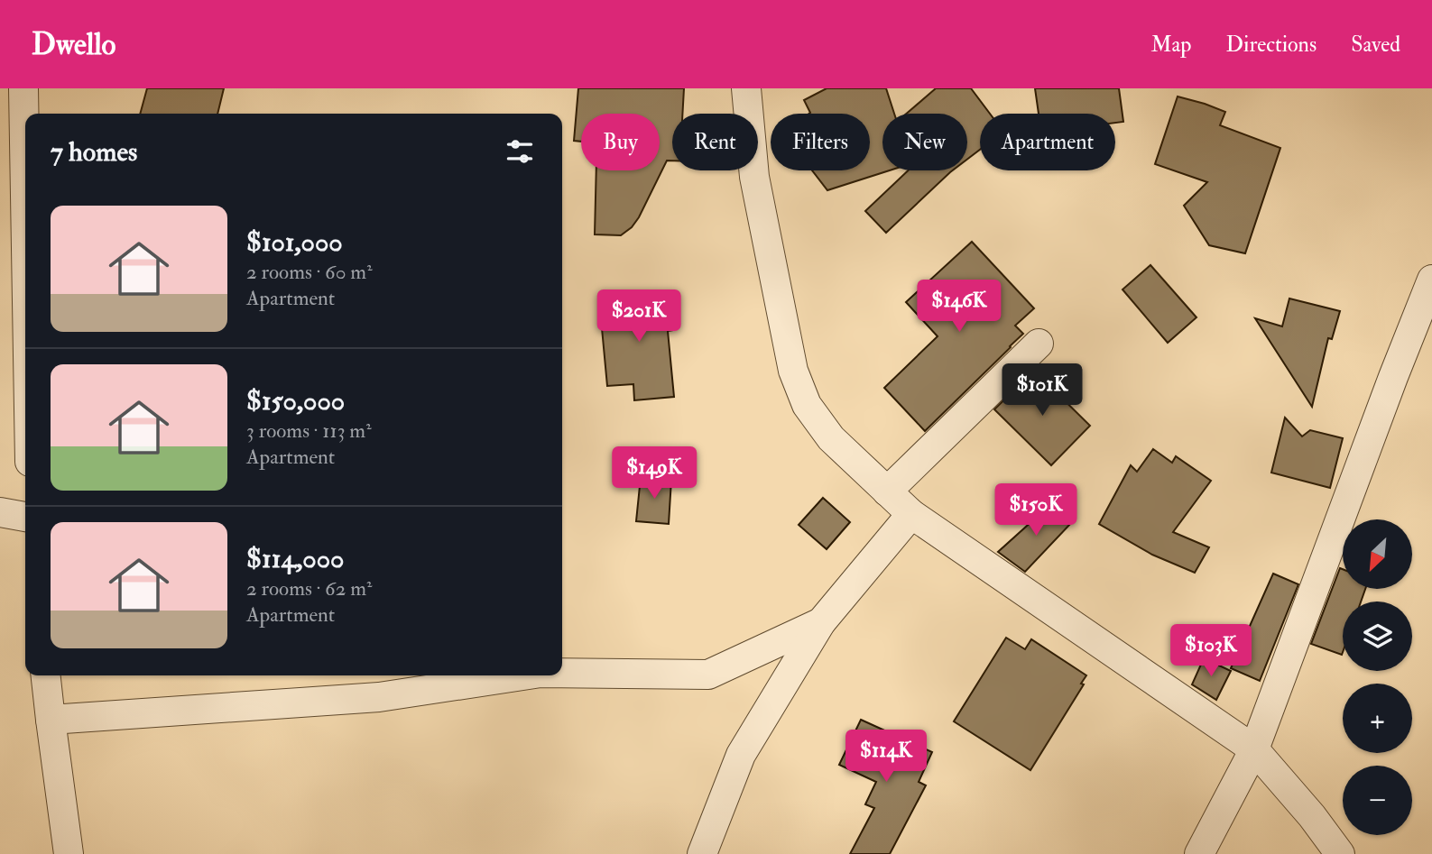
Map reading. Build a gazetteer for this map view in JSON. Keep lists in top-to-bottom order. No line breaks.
{"north":"bottom left","page":{"header":"Dwello","nav":["Map","Directions","Saved"],"chip":["Buy","Rent","Filters","New","Apartment"],"heading":"7 homes","list":[{"name":"$101,000","note":"2 rooms · 60 m² · Apartment"},{"name":"$150,000","note":"3 rooms · 113 m² · Apartment"},{"name":"$114,000","note":"2 rooms · 62 m² · Apartment"}],"price":["$146K","$201K","$101K","$149K","$150K","$103K","$114K"],"map_buttons":["+","−"]}}
